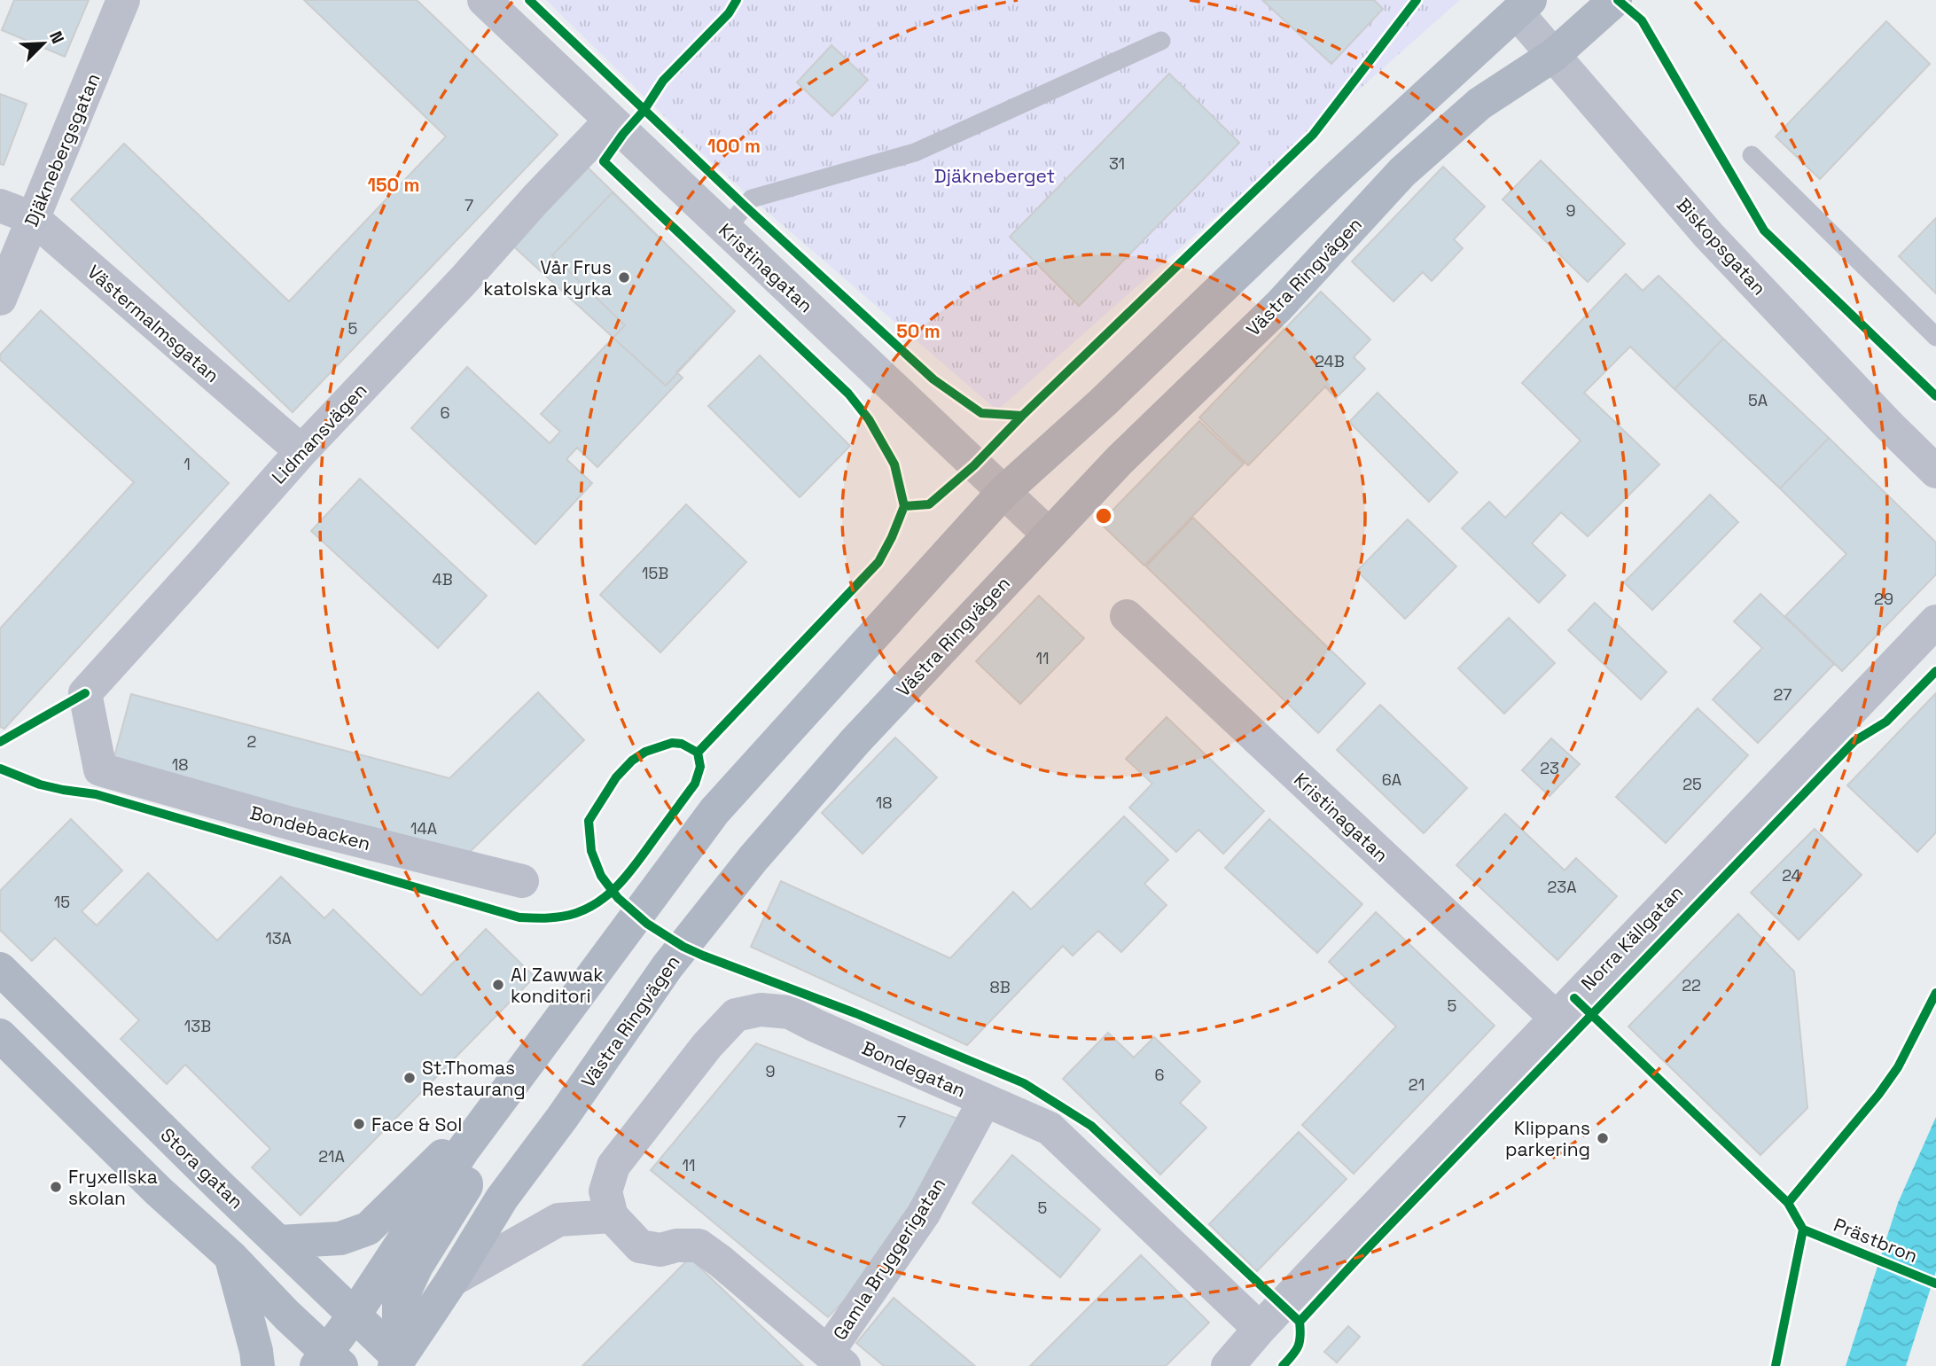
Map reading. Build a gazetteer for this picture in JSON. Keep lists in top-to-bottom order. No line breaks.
{"streets":{"main road":["Västra Ringvägen","Stora gatan"],"street":["Djäknebergsgatan","Biskopsgatan","Kristinagatan","Västermalmsgatan","Lidmansvägen","Bondebacken","Norra Källgatan","Bondegatan","Gamla Bryggerigatan"],"cycle path":["Prästbron"]},"crossings":[["Djäknebergsgatan","Västermalmsgatan"],["Biskopsgatan","Västra Ringvägen"],["Kristinagatan","Västra Ringvägen"],["Kristinagatan","Lidmansvägen"],["Kristinagatan","Norra Källgatan"],["Västra Ringvägen","Stora gatan"],["Västermalmsgatan","Lidmansvägen"],["Lidmansvägen","Bondebacken"],["Norra Källgatan","Bondegatan"],["Bondegatan","Gamla Bryggerigatan"]],"parks":["Djäkneberget"],"places":["Vår Frus katolska kyrka","Al Zawwak konditori","St.Thomas Restaurang","Face & Sol","Klippans parkering","Fryxellska skolan"],"house_numbers":["31","7","9","5","24B","5A","6","1","15B","4B","29","11","27","2","18","23","6A","25","18","14A","24","23A","15","13A","22","8B","5","13B","9","6","21","7","21A","11","5"],"north":"top right","rings":["100 m","150 m","50 m"]}
